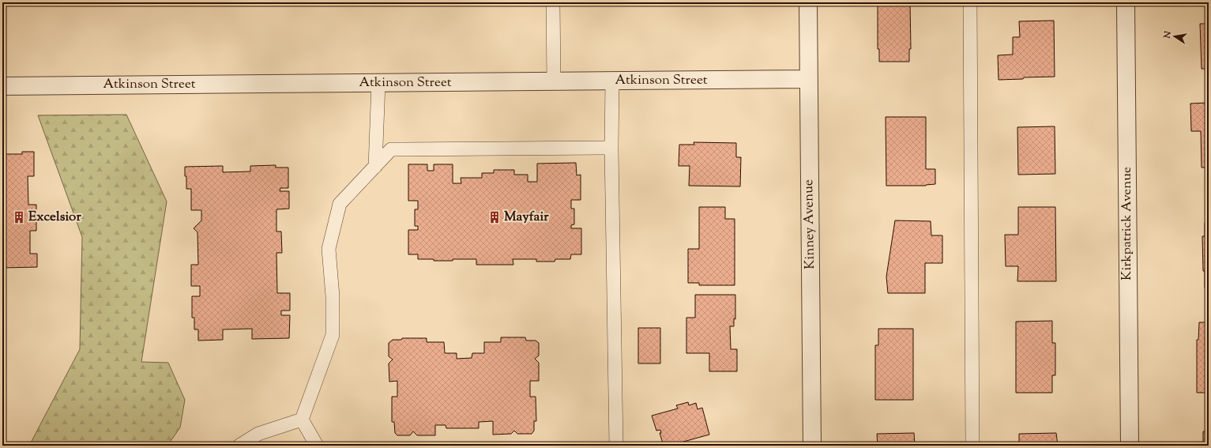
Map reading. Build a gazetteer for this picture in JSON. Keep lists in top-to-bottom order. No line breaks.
{"streets":{"street":["Atkinson Street","Kirkpatrick Avenue","Kinney Avenue"]},"crossings":[["Atkinson Street","Kinney Avenue"]],"places":{"building":["Excelsior","Mayfair"]},"north":"left"}
